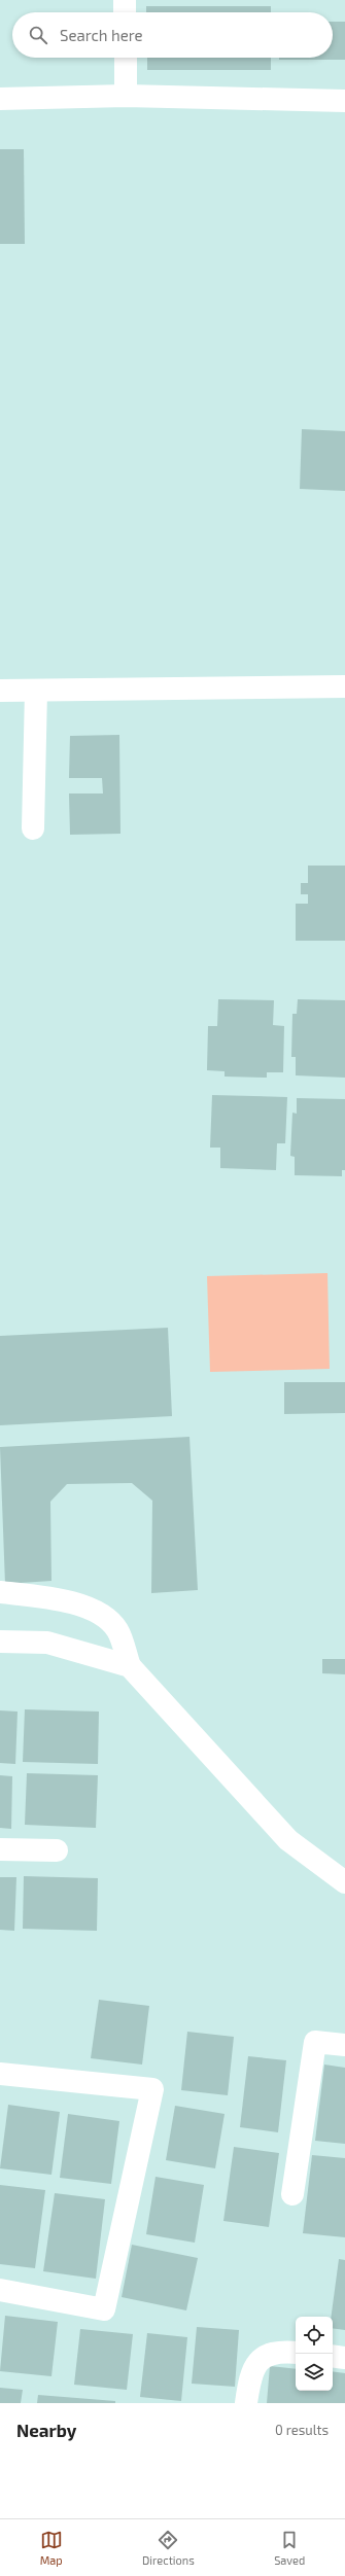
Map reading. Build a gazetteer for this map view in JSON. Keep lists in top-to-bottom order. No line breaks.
{"page":{"search":"Search here","heading":["Nearby","0 results"],"nav":["Map","Directions","Saved"]}}
